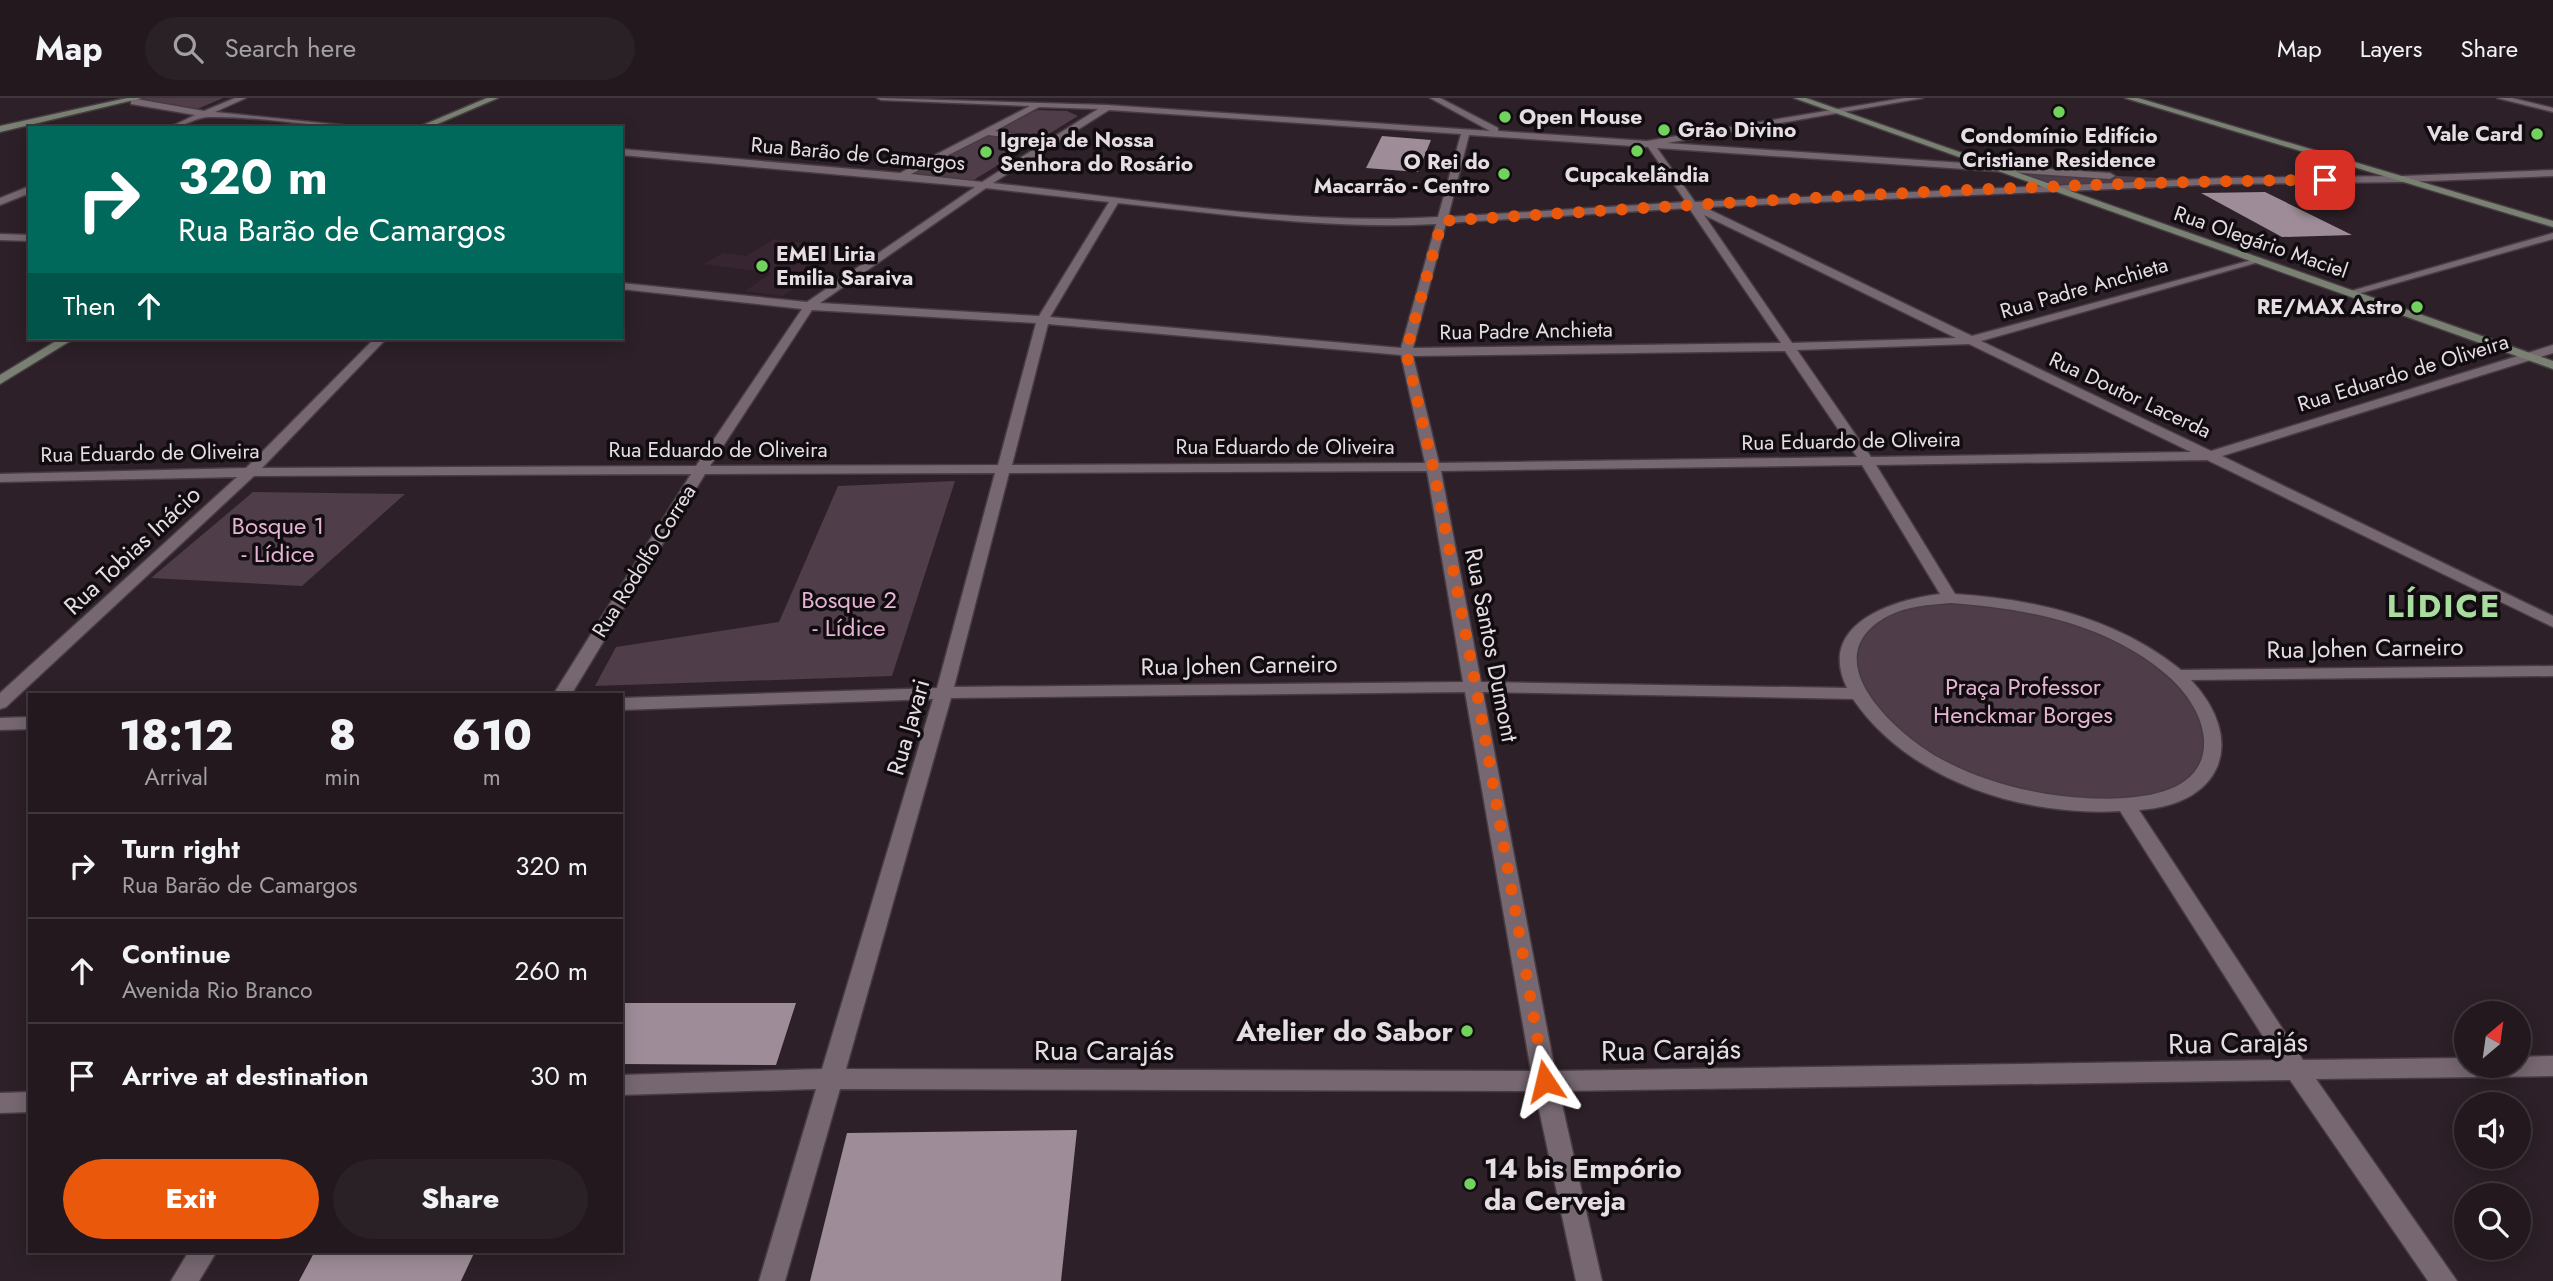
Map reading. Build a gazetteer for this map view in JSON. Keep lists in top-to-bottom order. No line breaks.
{"streets":{"main road":["Rua Olegário Maciel"],"street":["Rua Barão de Camargos","Rua Padre Anchieta","Rua Eduardo de Oliveira","Rua Doutor Lacerda","Rua Tobias Inácio","Rua Rodolfo Correa","Rua Santos Dumont","Rua Johen Carneiro","Rua Javari","Rua Carajás"]},"crossings":[["Rua Barão de Camargos","Rua Olegário Maciel"],["Rua Barão de Camargos","Rua Doutor Lacerda"],["Rua Barão de Camargos","Rua Rodolfo Correa"],["Rua Barão de Camargos","Rua Santos Dumont"],["Rua Barão de Camargos","Rua Javari"],["Rua Olegário Maciel","Rua Padre Anchieta"],["Rua Olegário Maciel","Rua Eduardo de Oliveira"],["Rua Padre Anchieta","Rua Doutor Lacerda"],["Rua Padre Anchieta","Rua Rodolfo Correa"],["Rua Padre Anchieta","Rua Santos Dumont"],["Rua Padre Anchieta","Rua Javari"],["Rua Eduardo de Oliveira","Rua Doutor Lacerda"],["Rua Eduardo de Oliveira","Rua Tobias Inácio"],["Rua Eduardo de Oliveira","Rua Rodolfo Correa"],["Rua Eduardo de Oliveira","Rua Santos Dumont"],["Rua Eduardo de Oliveira","Rua Javari"],["Rua Santos Dumont","Rua Johen Carneiro"],["Rua Santos Dumont","Rua Carajás"],["Rua Johen Carneiro","Rua Javari"],["Rua Javari","Rua Carajás"]],"districts":["LÍDICE"],"parks":["Bosque 1 - Lídice","Bosque 2 - Lídice","Praça Professor Henckmar Borges"],"places":["Condomínio Edifício Cristiane Residence","Open House","Grão Divino","Vale Card","Cupcakelândia","Igreja de Nossa Senhora do Rosário","O Rei do Macarrão - Centro","EMEI Liria Emilia Saraiva","RE/MAX Astro","Atelier do Sabor","14 bis Empório da Cerveja"],"north":"top right","page":{"header":"Map","search":"Search here","nav":["Map","Layers","Share"],"turn":["320 m","Rua Barão de Camargos"],"then":"Then","eta":["18:12","Arrival","8","min","610","m"],"list":[{"name":"Turn right","note":"Rua Barão de Camargos","value":"320 m"},{"name":"Continue","note":"Avenida Rio Branco","value":"260 m"},{"name":"Arrive at destination","value":"30 m"}],"buttons":["Exit","Share"]}}
